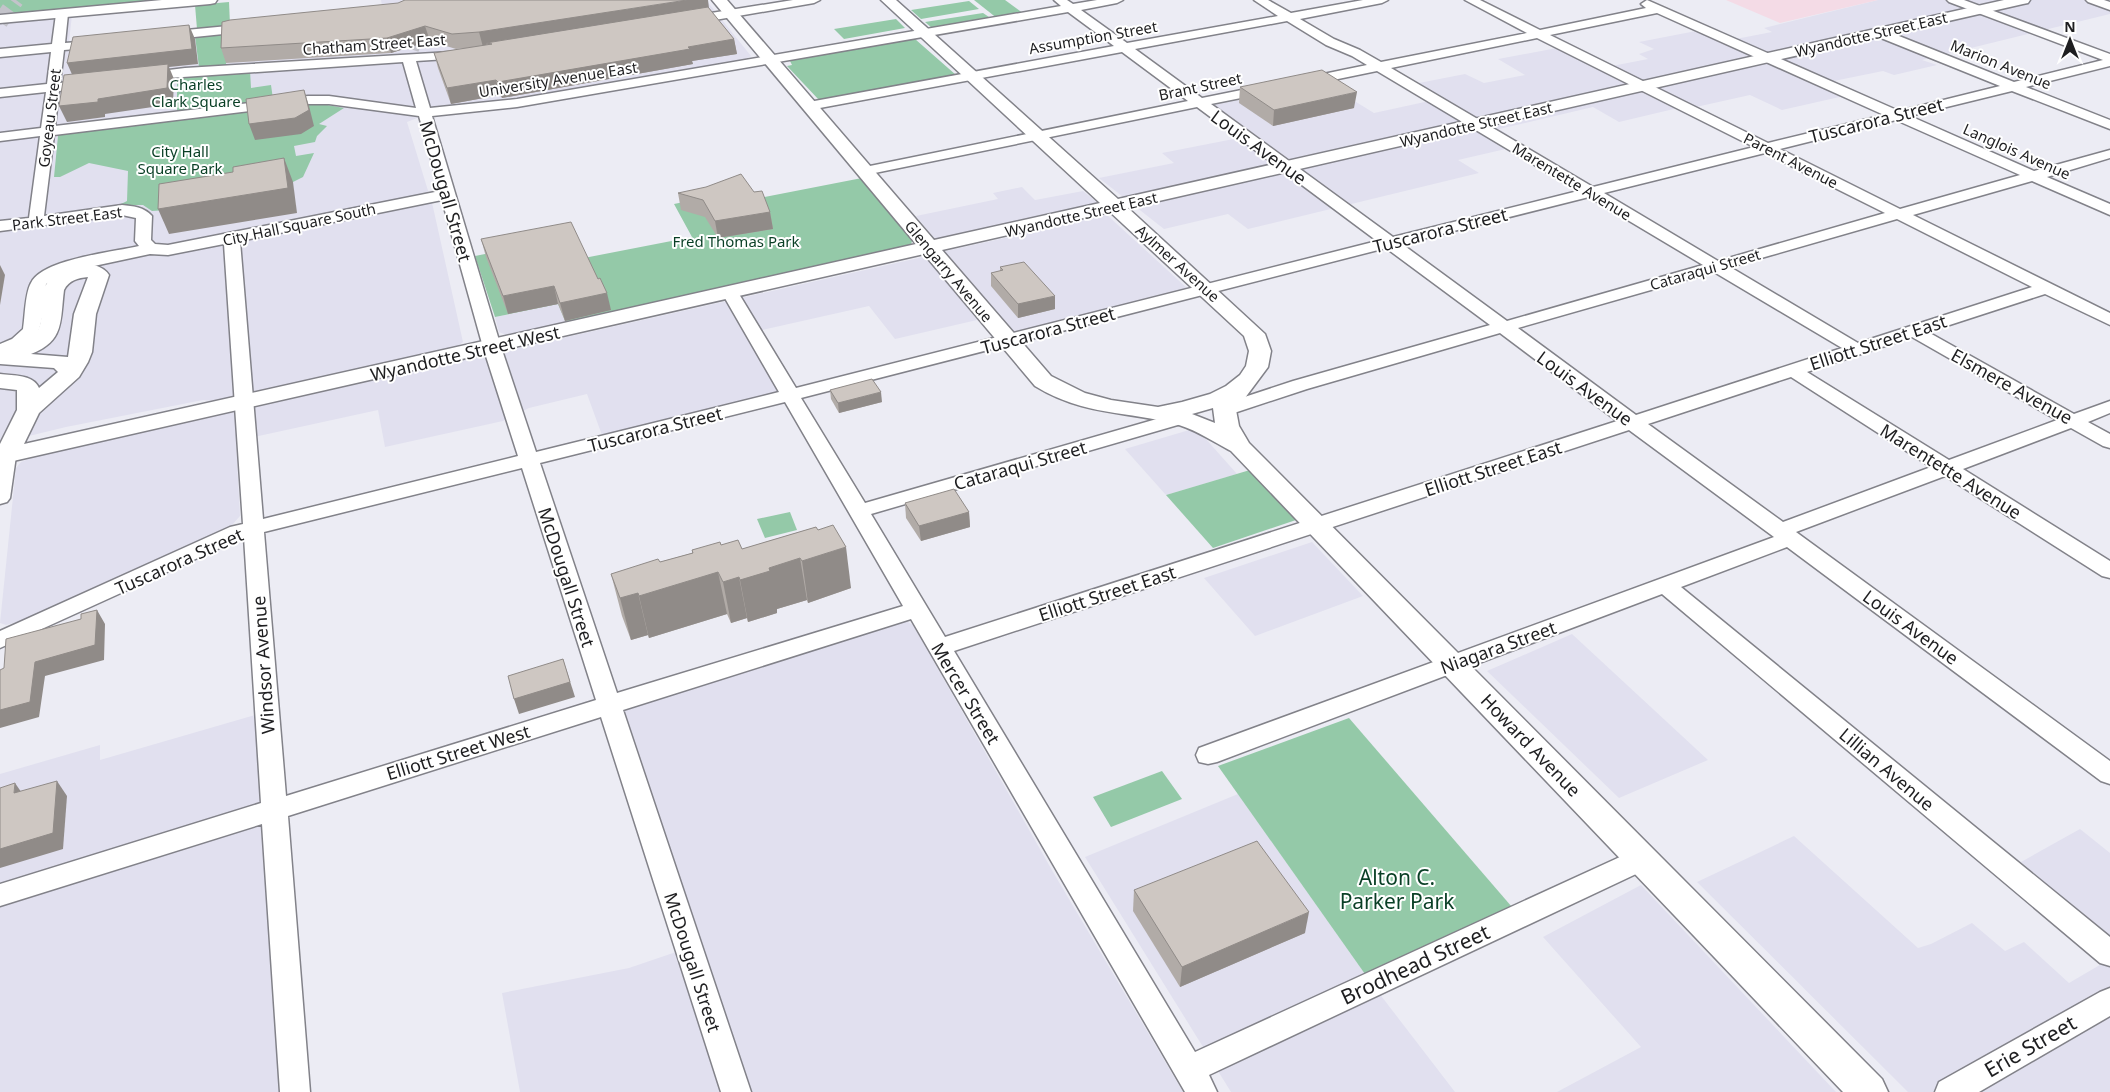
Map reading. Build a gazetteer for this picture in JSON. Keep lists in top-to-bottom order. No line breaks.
{"streets":{"main road":["Wyandotte Street East","Aylmer Avenue","Glengarry Avenue","Wyandotte Street West","Howard Avenue"],"street":["Assumption Street","Chatham Street East","Marion Avenue","University Avenue East","Brant Street","Goyeau Street","Tuscarora Street","Louis Avenue","Langlois Avenue","Parent Avenue","Marentette Avenue","McDougall Street","Park Street East","City Hall Square South","Cataraqui Street","Elliott Street East","Elsmere Avenue","Niagara Street","Windsor Avenue","Mercer Street","Elliott Street West","Lillian Avenue","Brodhead Street","Erie Street"]},"crossings":[["Wyandotte Street East","Marion Avenue"],["Wyandotte Street East","Louis Avenue"],["Wyandotte Street East","Langlois Avenue"],["Wyandotte Street East","Parent Avenue"],["Wyandotte Street East","Marentette Avenue"],["Wyandotte Street East","Aylmer Avenue"],["Wyandotte Street East","Glengarry Avenue"],["Wyandotte Street East","Wyandotte Street West"],["Assumption Street","Louis Avenue"],["Assumption Street","Marentette Avenue"],["Assumption Street","Aylmer Avenue"],["Assumption Street","Glengarry Avenue"],["Chatham Street East","McDougall Street"],["Marion Avenue","Tuscarora Street"],["University Avenue East","Goyeau Street"],["University Avenue East","Louis Avenue"],["University Avenue East","McDougall Street"],["University Avenue East","Aylmer Avenue"],["University Avenue East","Glengarry Avenue"],["Brant Street","Louis Avenue"],["Brant Street","Langlois Avenue"],["Brant Street","Parent Avenue"],["Brant Street","Marentette Avenue"],["Brant Street","Aylmer Avenue"],["Brant Street","Glengarry Avenue"],["Goyeau Street","Park Street East"],["Tuscarora Street","Louis Avenue"],["Tuscarora Street","Langlois Avenue"],["Tuscarora Street","Parent Avenue"],["Tuscarora Street","Marentette Avenue"],["Tuscarora Street","McDougall Street"],["Tuscarora Street","Aylmer Avenue"],["Tuscarora Street","Glengarry Avenue"],["Tuscarora Street","Windsor Avenue"],["Tuscarora Street","Mercer Street"],["Louis Avenue","Cataraqui Street"],["Louis Avenue","Elliott Street East"],["Louis Avenue","Niagara Street"],["Langlois Avenue","Cataraqui Street"],["Parent Avenue","Cataraqui Street"],["Parent Avenue","Elliott Street East"],["Marentette Avenue","Cataraqui Street"],["Marentette Avenue","Elliott Street East"],["Marentette Avenue","Niagara Street"],["McDougall Street","City Hall Square South"],["McDougall Street","Wyandotte Street West"],["McDougall Street","Elliott Street West"],["Park Street East","City Hall Square South"],["City Hall Square South","Windsor Avenue"],["Aylmer Avenue","Cataraqui Street"],["Cataraqui Street","Glengarry Avenue"],["Cataraqui Street","Mercer Street"],["Cataraqui Street","Howard Avenue"],["Glengarry Avenue","Wyandotte Street West"],["Glengarry Avenue","Howard Avenue"],["Elliott Street East","Elsmere Avenue"],["Elliott Street East","Mercer Street"],["Elliott Street East","Howard Avenue"],["Wyandotte Street West","Windsor Avenue"],["Wyandotte Street West","Mercer Street"],["Elsmere Avenue","Niagara Street"],["Niagara Street","Howard Avenue"],["Niagara Street","Lillian Avenue"],["Windsor Avenue","Elliott Street West"],["Mercer Street","Elliott Street West"],["Mercer Street","Brodhead Street"],["Howard Avenue","Brodhead Street"]],"parks":["Charles Clark Square","City Hall Square Park","Fred Thomas Park","Alton C. Parker Park"],"north":"top"}
